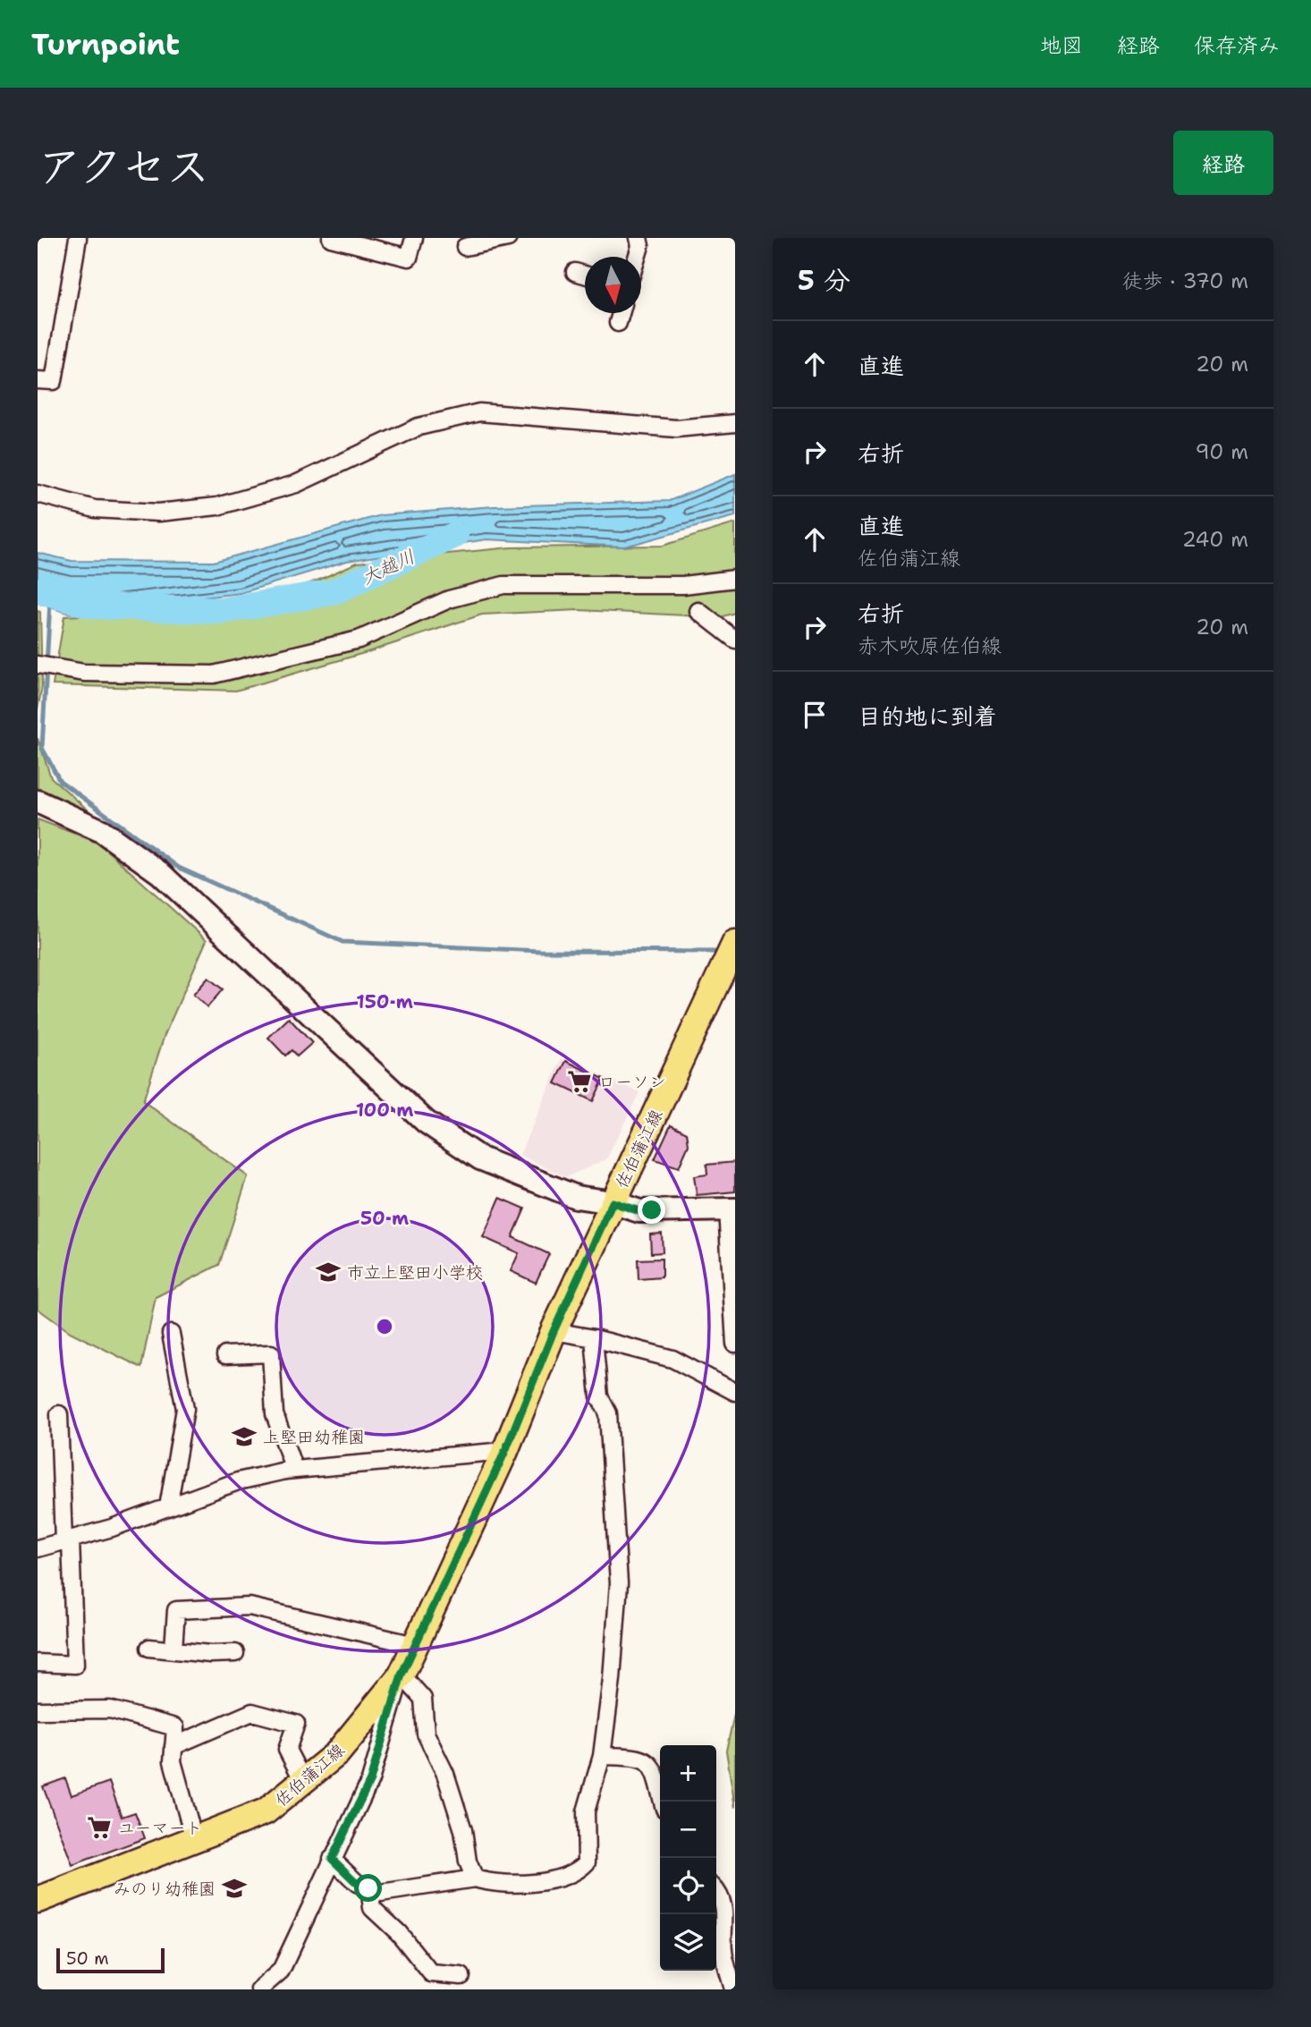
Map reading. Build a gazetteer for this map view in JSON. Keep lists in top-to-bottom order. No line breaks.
{"streets":{"main road":["佐伯蒲江線"]},"water":["大越川"],"places":{"supermarket":["ローソン","ユーマート"],"school or university":["市立上堅田小学校","上堅田幼稚園","みのり幼稚園"]},"scale_bar":"50 m","north":"bottom","page":{"header":"Turnpoint","nav":["地図","経路","保存済み"],"title":"アクセス","buttons":"経路","heading":["5 分","徒歩 · 370 m"],"list":[["直進","20 m"],["右折","90 m"],["直進","佐伯蒲江線","240 m"],["右折","赤木吹原佐伯線","20 m"],"目的地に到着"],"map_buttons":["+","−"],"scale":"50 m"},"rings":["150 m","100 m","50 m"]}
